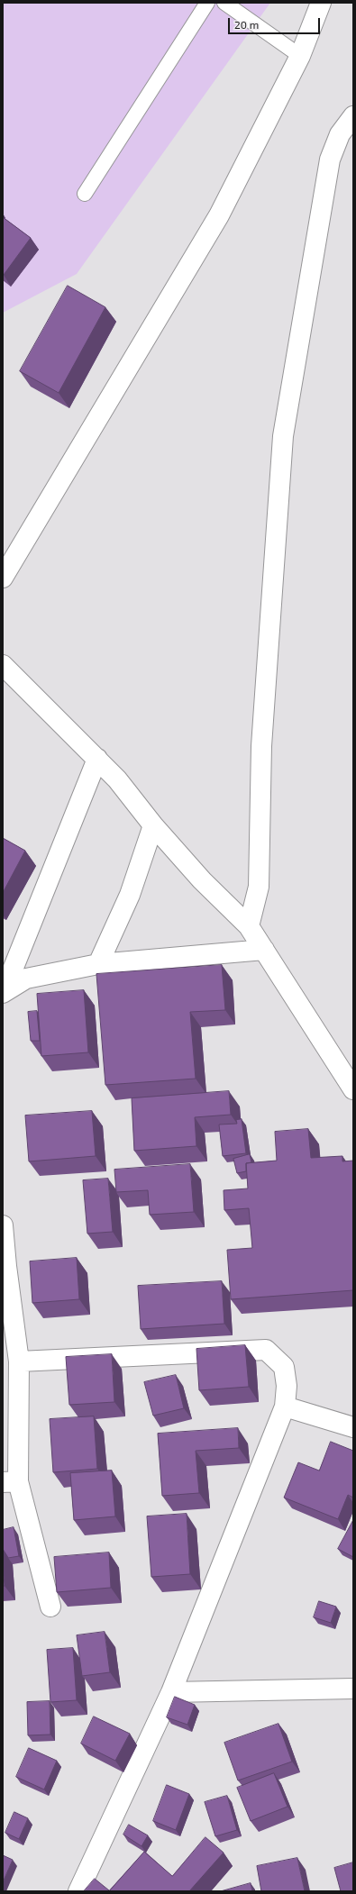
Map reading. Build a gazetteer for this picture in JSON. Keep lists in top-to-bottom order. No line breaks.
{"scale_bar":"20 m"}
